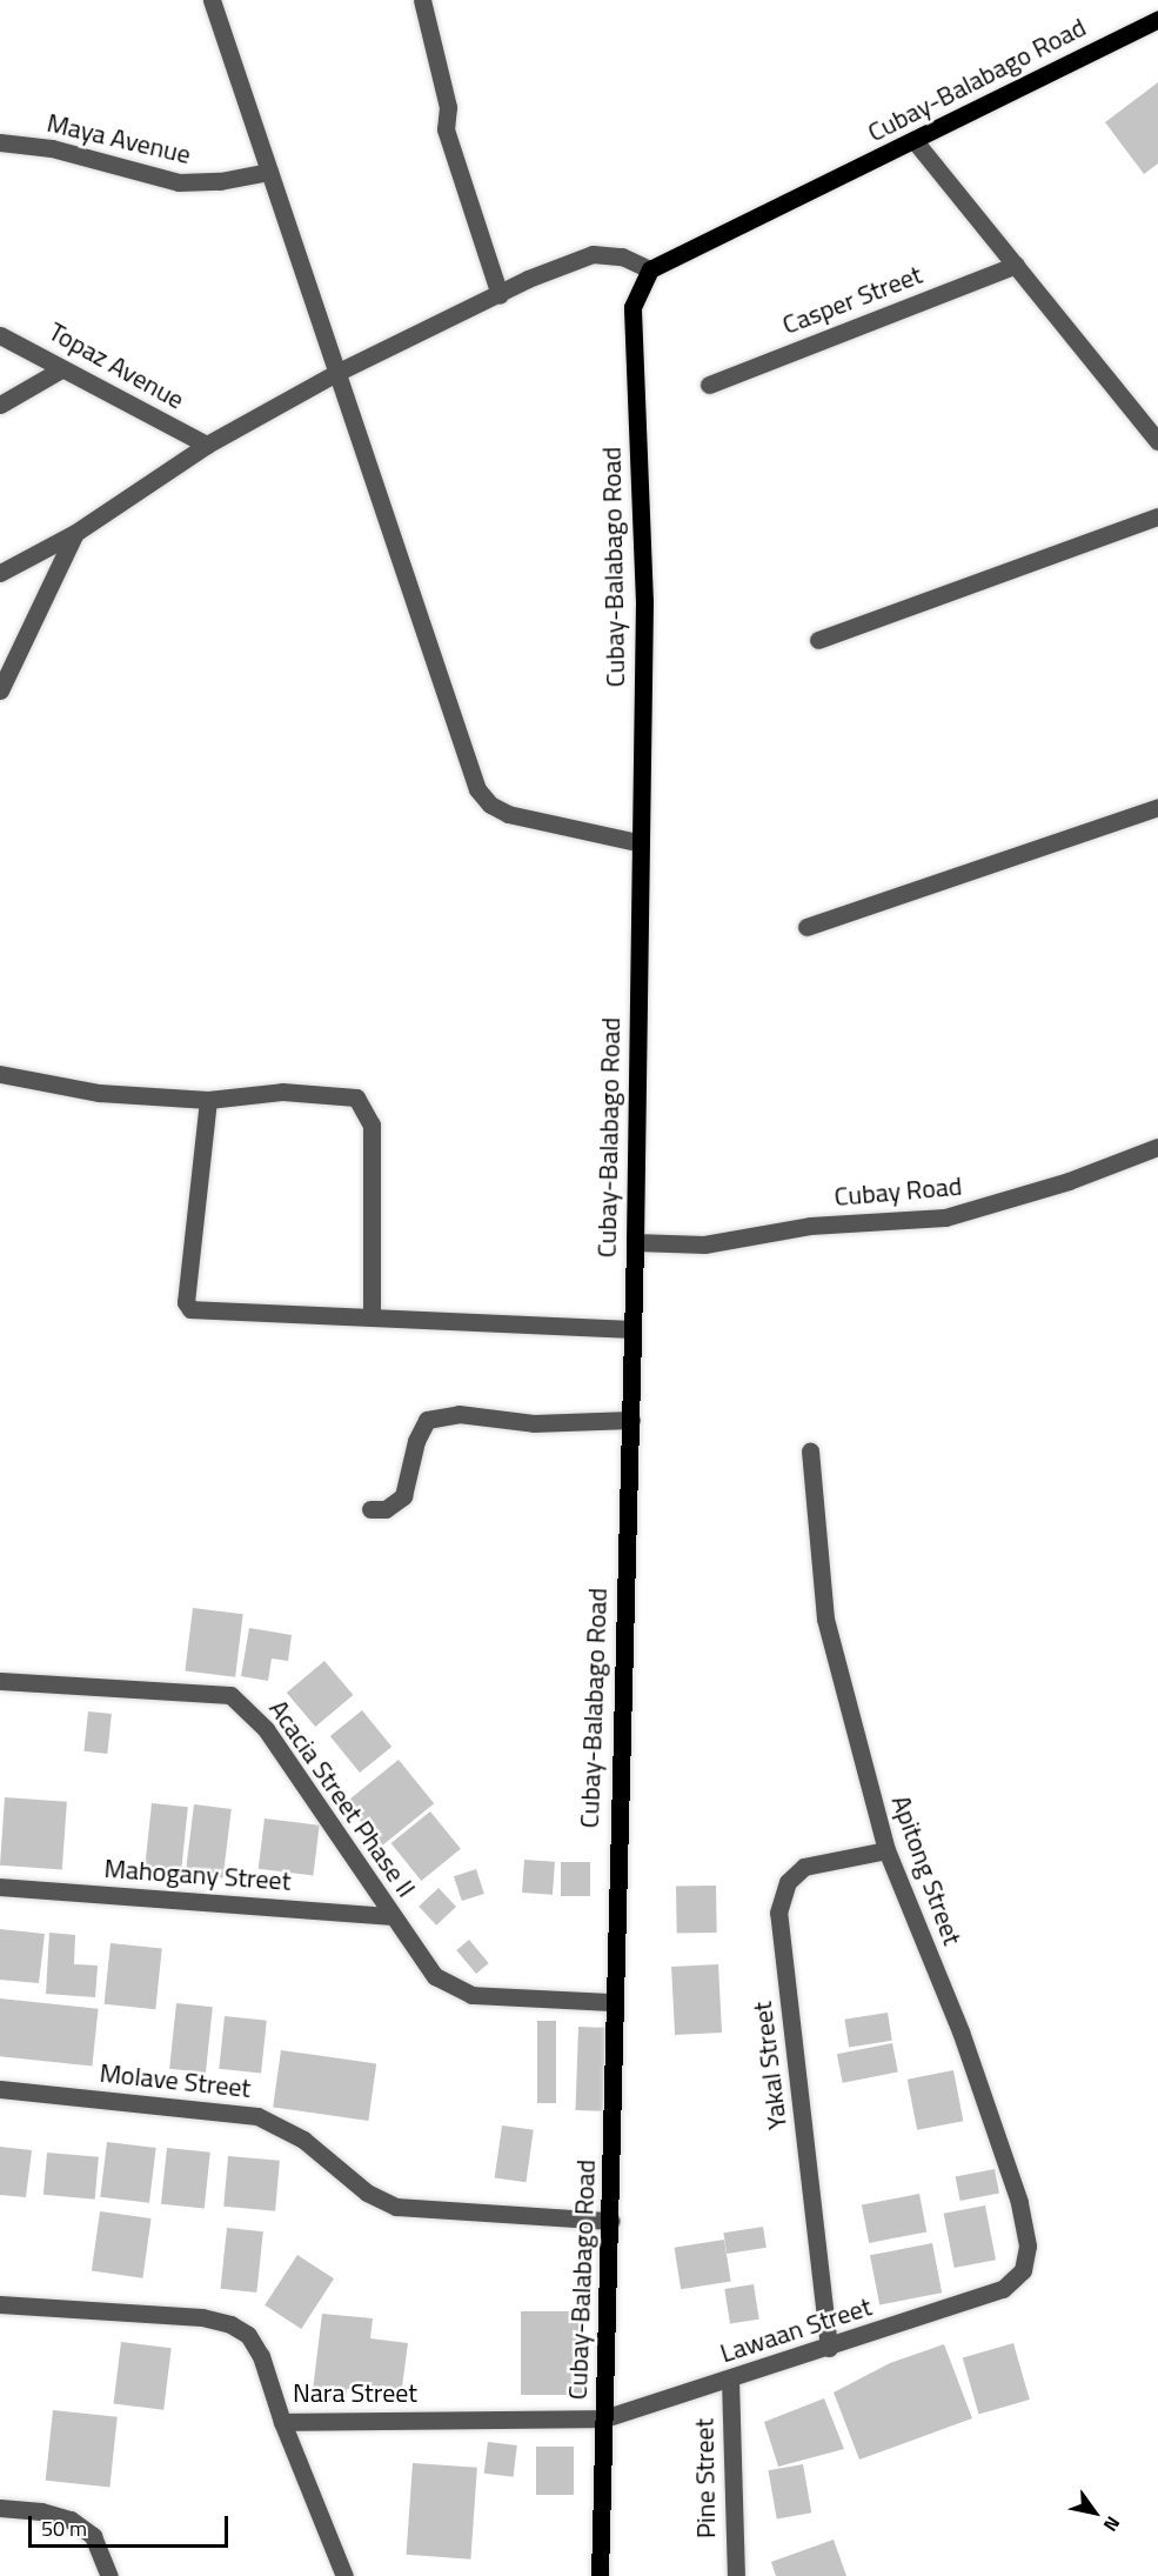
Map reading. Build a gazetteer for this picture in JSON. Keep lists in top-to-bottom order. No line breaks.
{"streets":{"main road":["Cubay-Balabago Road"],"street":["Maya Avenue","Casper Street","Topaz Avenue","Cubay Road","Acacia Street Phase II","Apitong Street","Mahogany Street","Yakal Street","Molave Street","Lawaan Street","Nara Street","Pine Street"]},"crossings":[["Cubay-Balabago Road","Cubay Road"],["Cubay-Balabago Road","Acacia Street Phase II"],["Cubay-Balabago Road","Molave Street"],["Cubay-Balabago Road","Lawaan Street"],["Cubay-Balabago Road","Nara Street"],["Acacia Street Phase II","Mahogany Street"],["Apitong Street","Yakal Street"],["Apitong Street","Lawaan Street"],["Yakal Street","Lawaan Street"],["Lawaan Street","Nara Street"],["Lawaan Street","Pine Street"]],"scale_bar":"50 m","north":"bottom right"}
